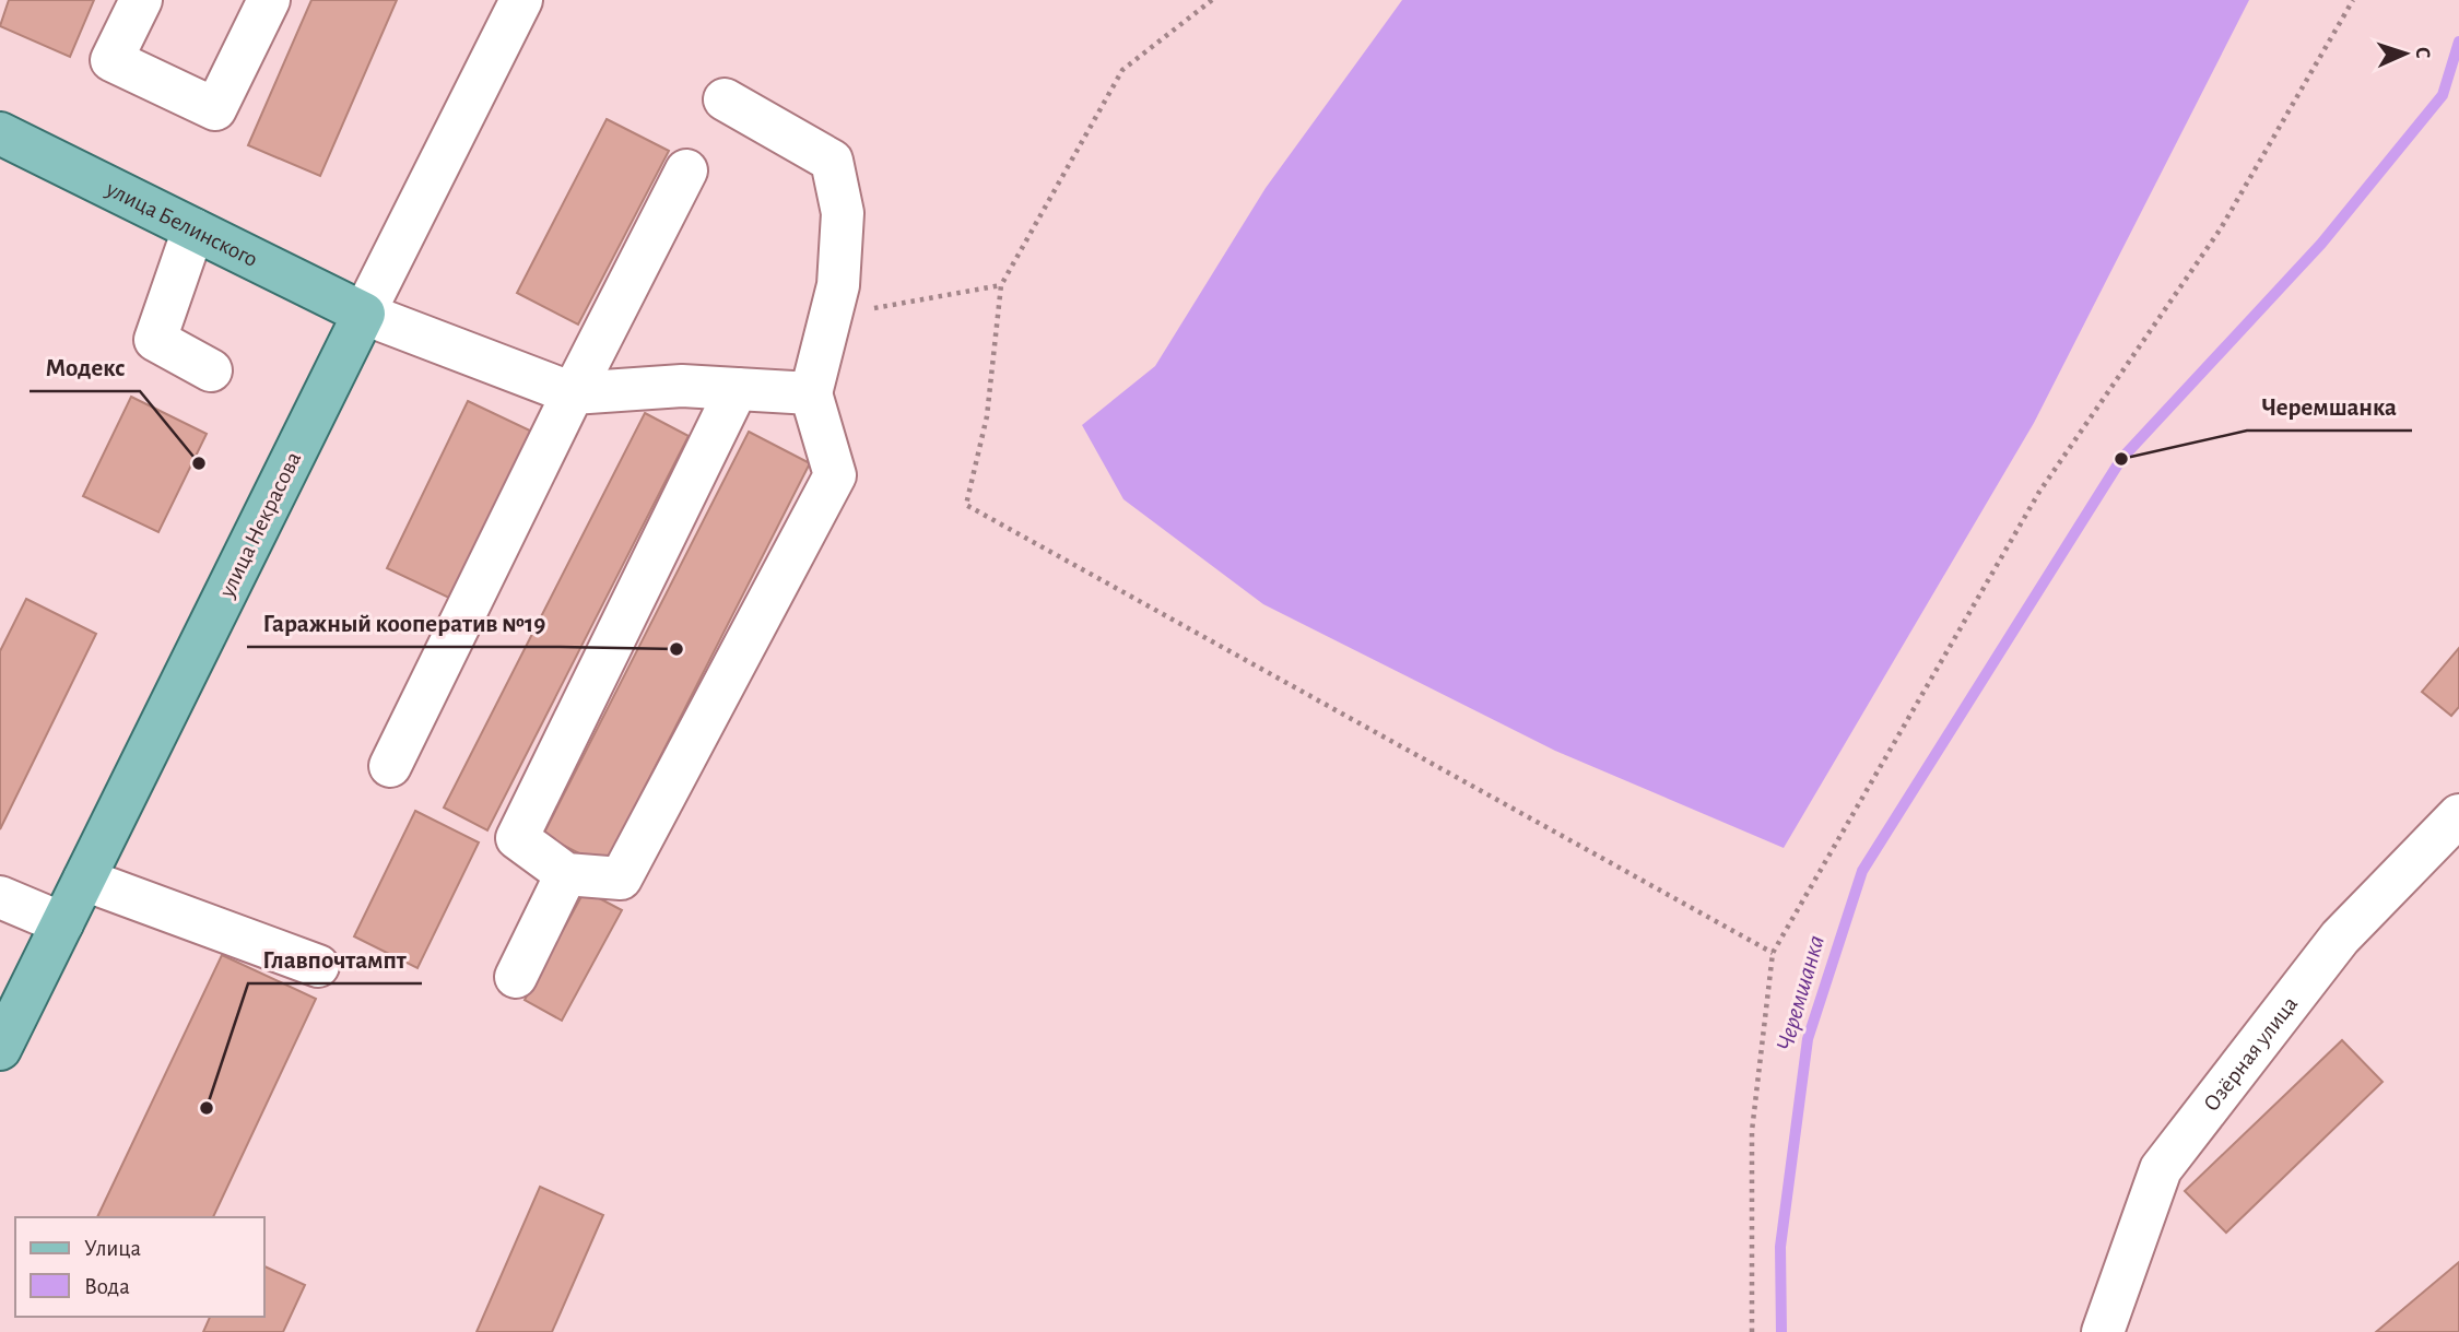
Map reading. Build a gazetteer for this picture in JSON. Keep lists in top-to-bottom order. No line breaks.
{"streets":{"main road":["улица Белинского","улица Некрасова"],"street":["Озёрная улица"]},"crossings":[["улица Белинского","улица Некрасова"]],"water":["Черемшанка"],"places":["Черемшанка","Модекс","Гаражный кооператив №19","Главпочтампт"],"legend":["Улица","Вода"],"north":"right"}
